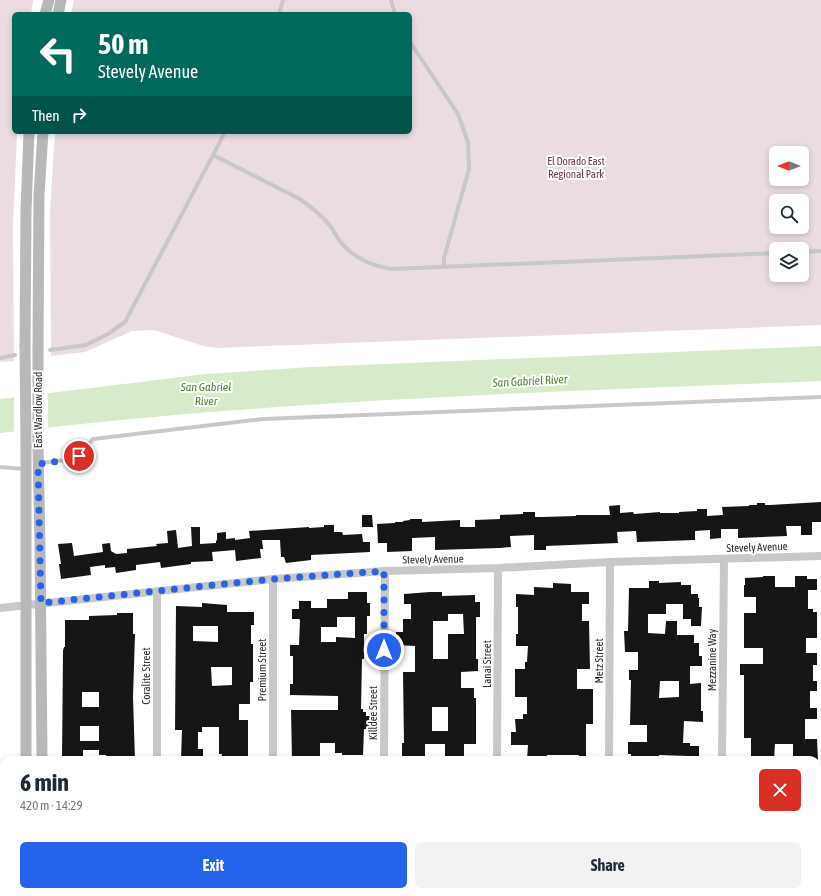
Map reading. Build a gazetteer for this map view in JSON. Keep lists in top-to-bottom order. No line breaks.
{"streets":{"main road":["East Wardlow Road"],"street":["Stevely Avenue","Mezzanine Way","Metz Street","Lanai Street","Premium Street","Coralite Street","Killdee Street"]},"crossings":[["East Wardlow Road","Stevely Avenue"],["Stevely Avenue","Mezzanine Way"],["Stevely Avenue","Metz Street"],["Stevely Avenue","Lanai Street"],["Stevely Avenue","Premium Street"],["Stevely Avenue","Coralite Street"],["Stevely Avenue","Killdee Street"]],"water":["San Gabriel River"],"parks":["El Dorado East Regional Park"],"north":"left","page":{"turn":["50 m","Stevely Avenue"],"then":"Then","heading":["6 min","420 m · 14:29"],"buttons":["Exit","Share"]}}
